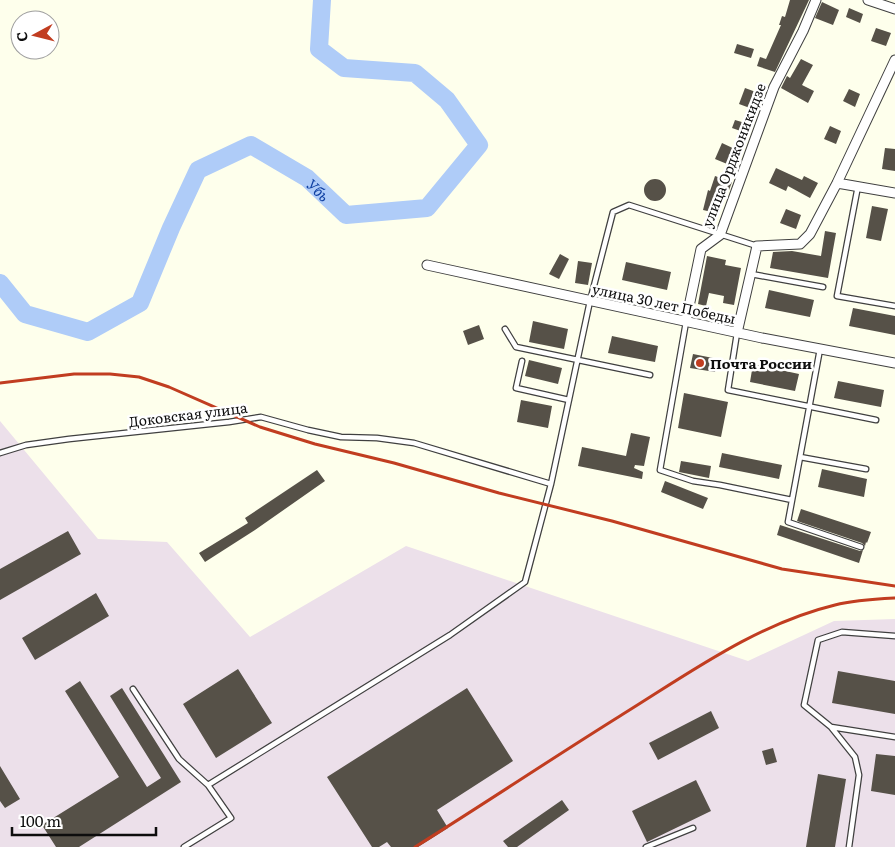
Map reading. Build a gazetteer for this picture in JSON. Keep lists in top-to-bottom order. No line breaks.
{"streets":{"street":["улица Орджоникидзе","улица 30 лет Победы"],"lane":["Доковская улица"]},"crossings":[["улица Орджоникидзе","улица 30 лет Победы"]],"water":["Убь"],"places":["Почта России"],"scale_bar":"100 m","north":"left"}
